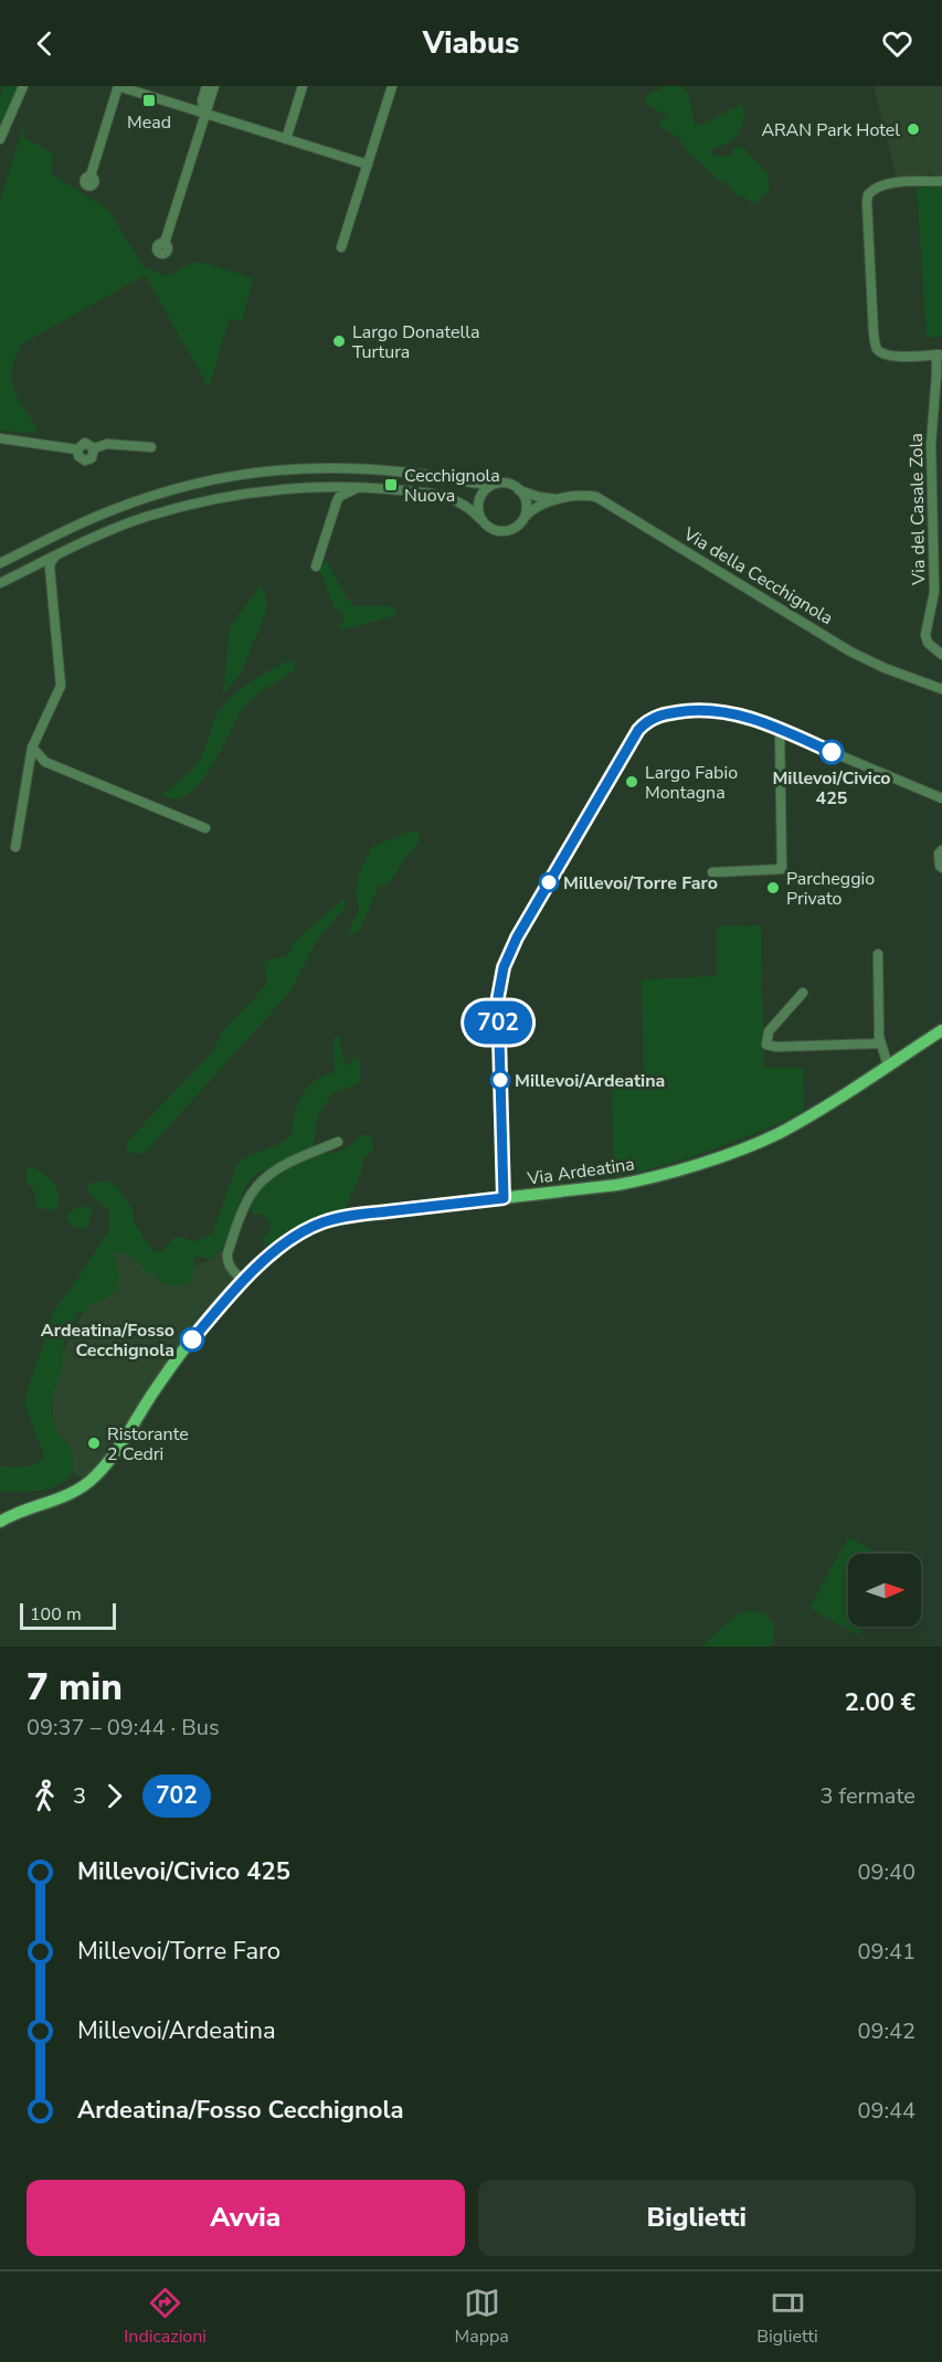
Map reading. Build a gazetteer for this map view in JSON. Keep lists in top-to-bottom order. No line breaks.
{"streets":{"main road":["Via Ardeatina"],"street":["Via del Casale Zola","Via della Cecchignola"]},"places":{"transit":["Mead","Cecchignola Nuova"],"other":["ARAN Park Hotel","Largo Donatella Turtura","Millevoi/Civico 425","Largo Fabio Montagna","Millevoi/Torre Faro","Parcheggio Privato","Millevoi/Ardeatina","Ardeatina/Fosso Cecchignola","Ristorante 2 Cedri"]},"lines":["bus line 702"],"scale_bar":"100 m","north":"right","page":{"header":"Viabus","on_map":"702","scale":"100 m","heading":["7 min","09:37 – 09:44 · Bus","2.00 €"],"legs":["3","702","3 fermate"],"list":[{"name":"Millevoi/Civico 425","value":"09:40"},{"name":"Millevoi/Torre Faro","value":"09:41"},{"name":"Millevoi/Ardeatina","value":"09:42"},{"name":"Ardeatina/Fosso Cecchignola","value":"09:44"}],"buttons":["Avvia","Biglietti"],"tabs":["Indicazioni","Mappa","Biglietti"]}}
